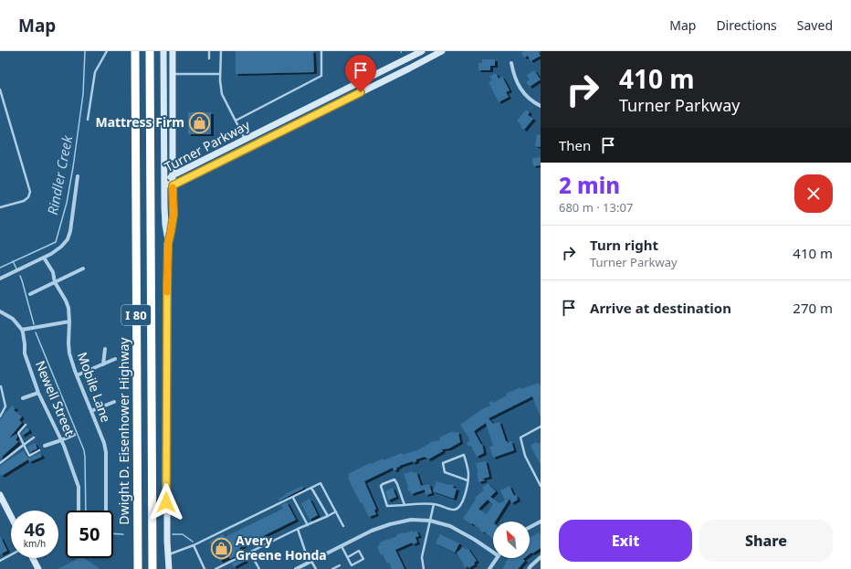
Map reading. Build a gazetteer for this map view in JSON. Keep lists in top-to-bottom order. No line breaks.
{"streets":{"highway":["I 80","Dwight D. Eisenhower Highway"],"main road":["Turner Parkway"],"street":["Mobile Lane","Newell Street"]},"water":["Rindler Creek"],"places":{"shop":["Mattress Firm","Avery Greene Honda"]},"north":"top left","page":{"header":"Map","nav":["Map","Directions","Saved"],"turn":["410 m","Turner Parkway"],"then":"Then","heading":["2 min","680 m · 13:07"],"list":[{"name":"Turn right","note":"Turner Parkway","value":"410 m"},{"name":"Arrive at destination","value":"270 m"}],"speed":"46 km/h","limit":"50","buttons":["Exit","Share"]}}
